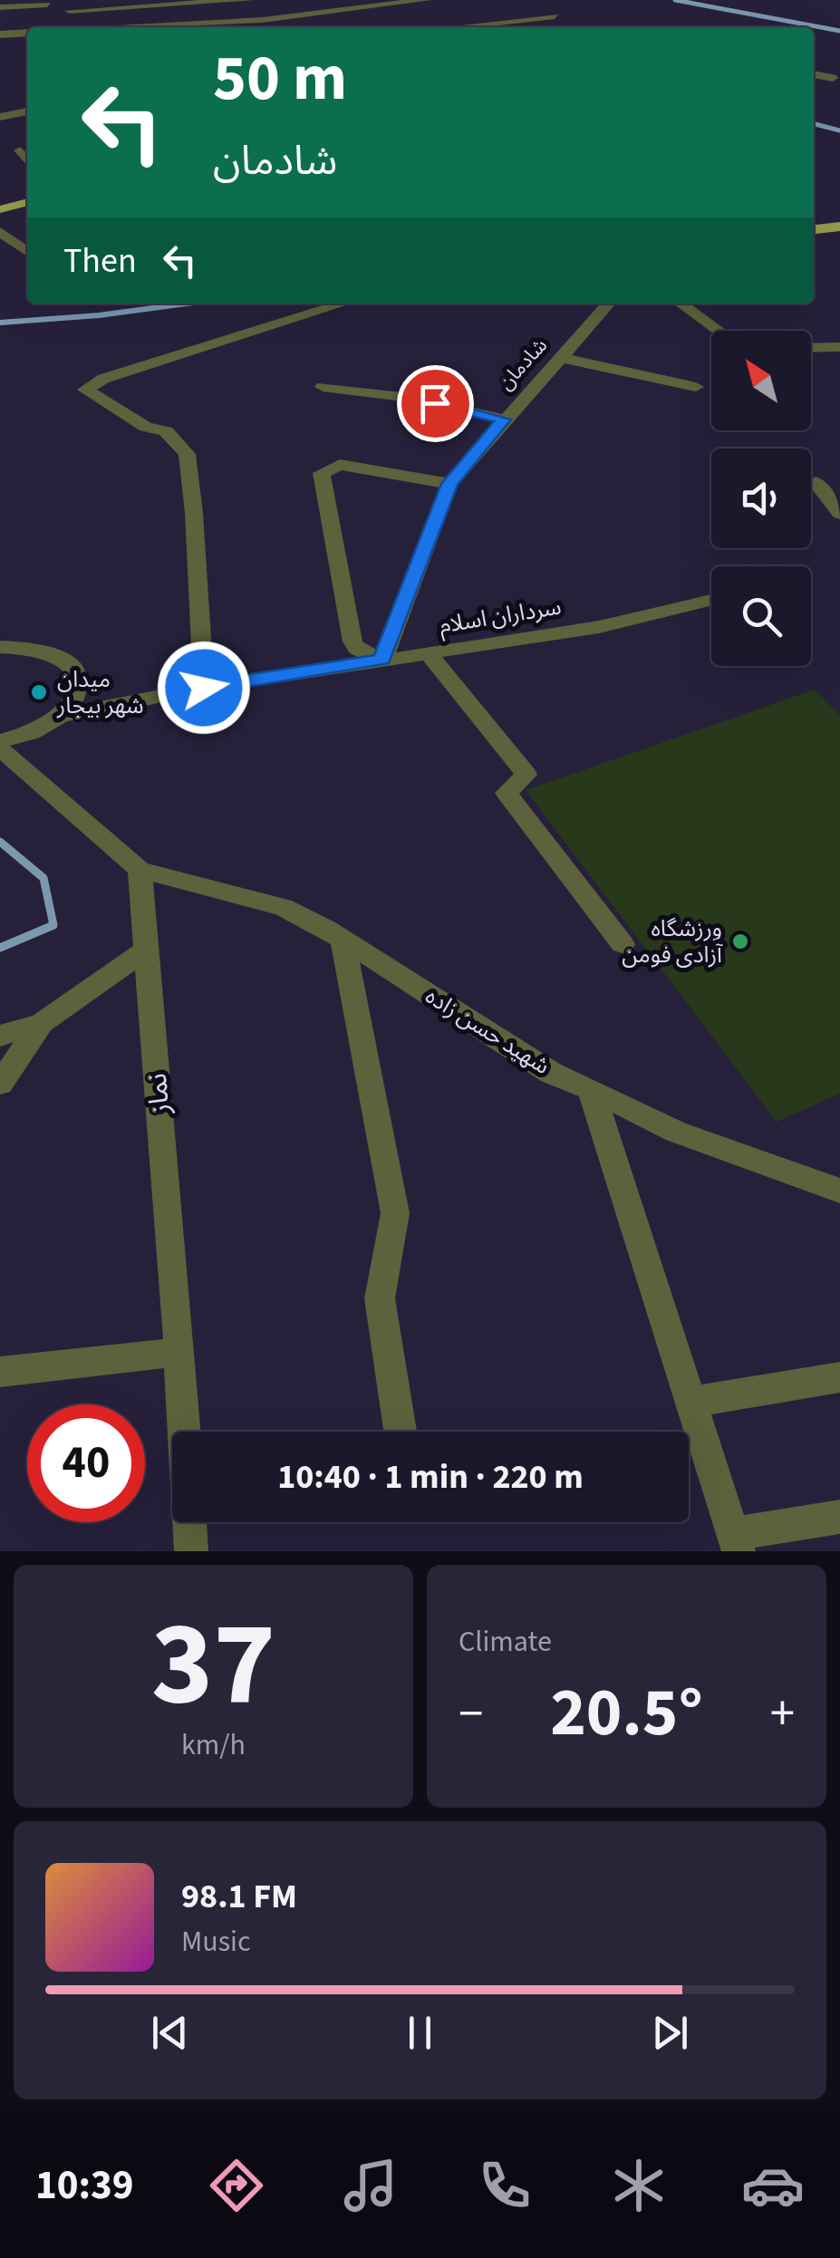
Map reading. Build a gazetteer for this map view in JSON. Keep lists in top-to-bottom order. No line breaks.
{"streets":{"street":["شادمان","سرداران اسلام","شهید حسن زاده","نماز"]},"crossings":[["شادمان","سرداران اسلام"],["شهید حسن زاده","نماز"]],"places":["میدان شهر بیجار","ورزشگاه آزادی فومن"],"north":"top left","page":{"turn":["50 m","شادمان"],"then":"Then","limit":"40","trip":"10:40 · 1 min · 220 m","tile":[["37","km/h"],"Climate"],"heat":["−","20.5°","+"],"song":["98.1 FM","Music"],"tabs":"10:39"}}
